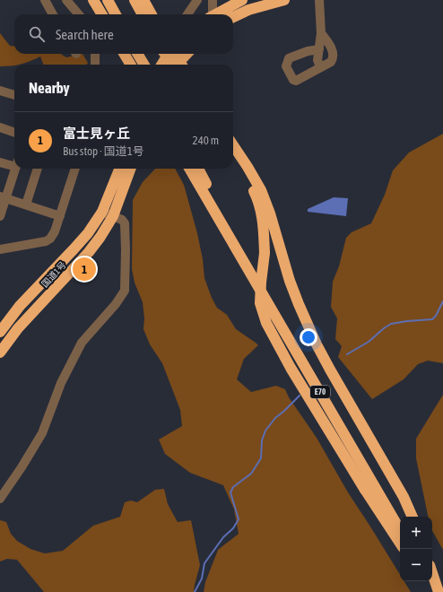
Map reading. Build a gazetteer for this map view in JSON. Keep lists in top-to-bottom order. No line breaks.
{"streets":{"highway":["国道1号","E70"]},"page":{"search":"Search here","heading":"Nearby","list":[{"mark":"1","name":"富士見ヶ丘","note":"Bus stop · 国道1号","value":"240 m"}],"pins":"1","map_buttons":["+","−"]}}
